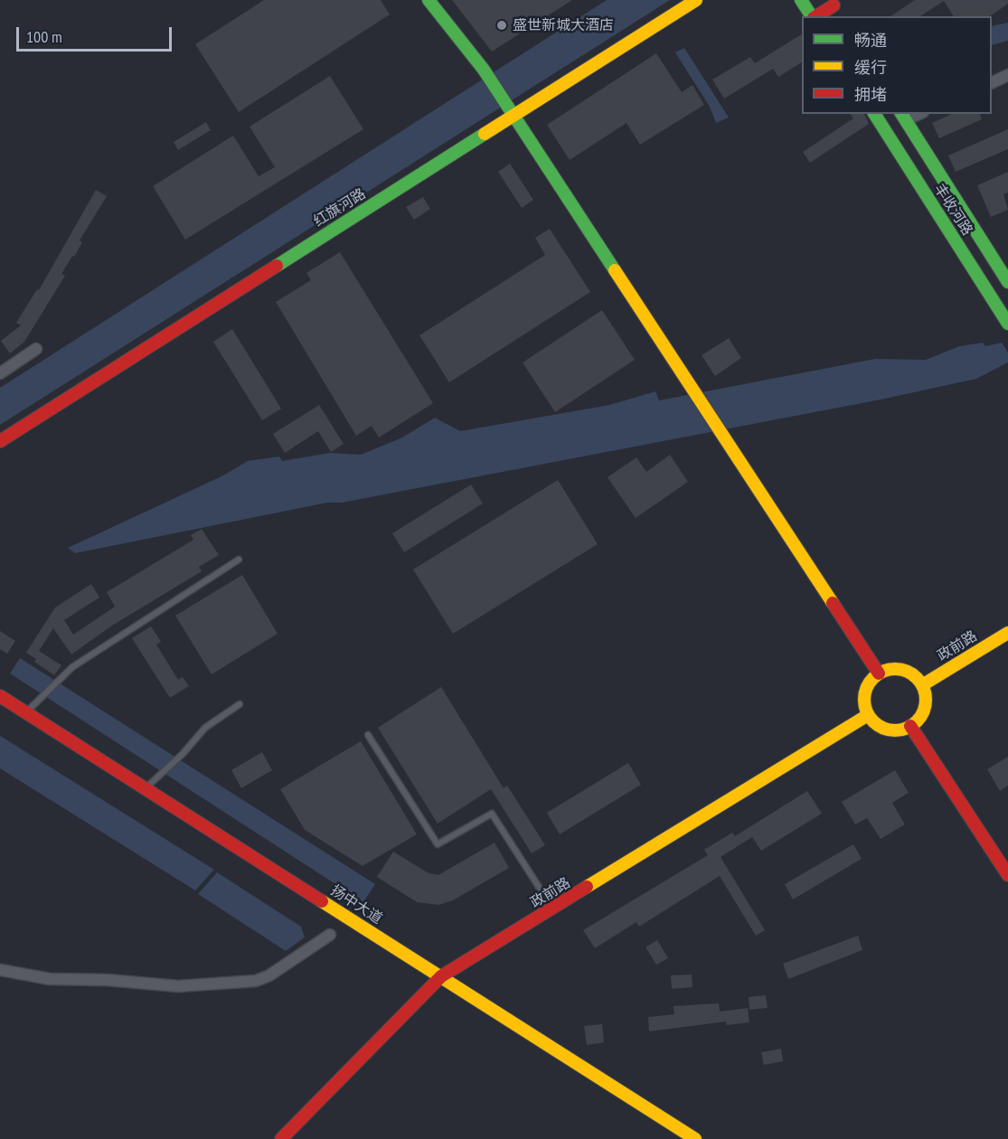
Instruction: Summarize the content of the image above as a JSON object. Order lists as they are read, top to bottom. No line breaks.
{"streets":{"street":["红旗河路","丰收河路","政前路","扬中大道"]},"crossings":[["政前路","扬中大道"]],"places":["盛世新城大酒店"],"legend":["畅通","缓行","拥堵"],"scale_bar":"100 m"}
